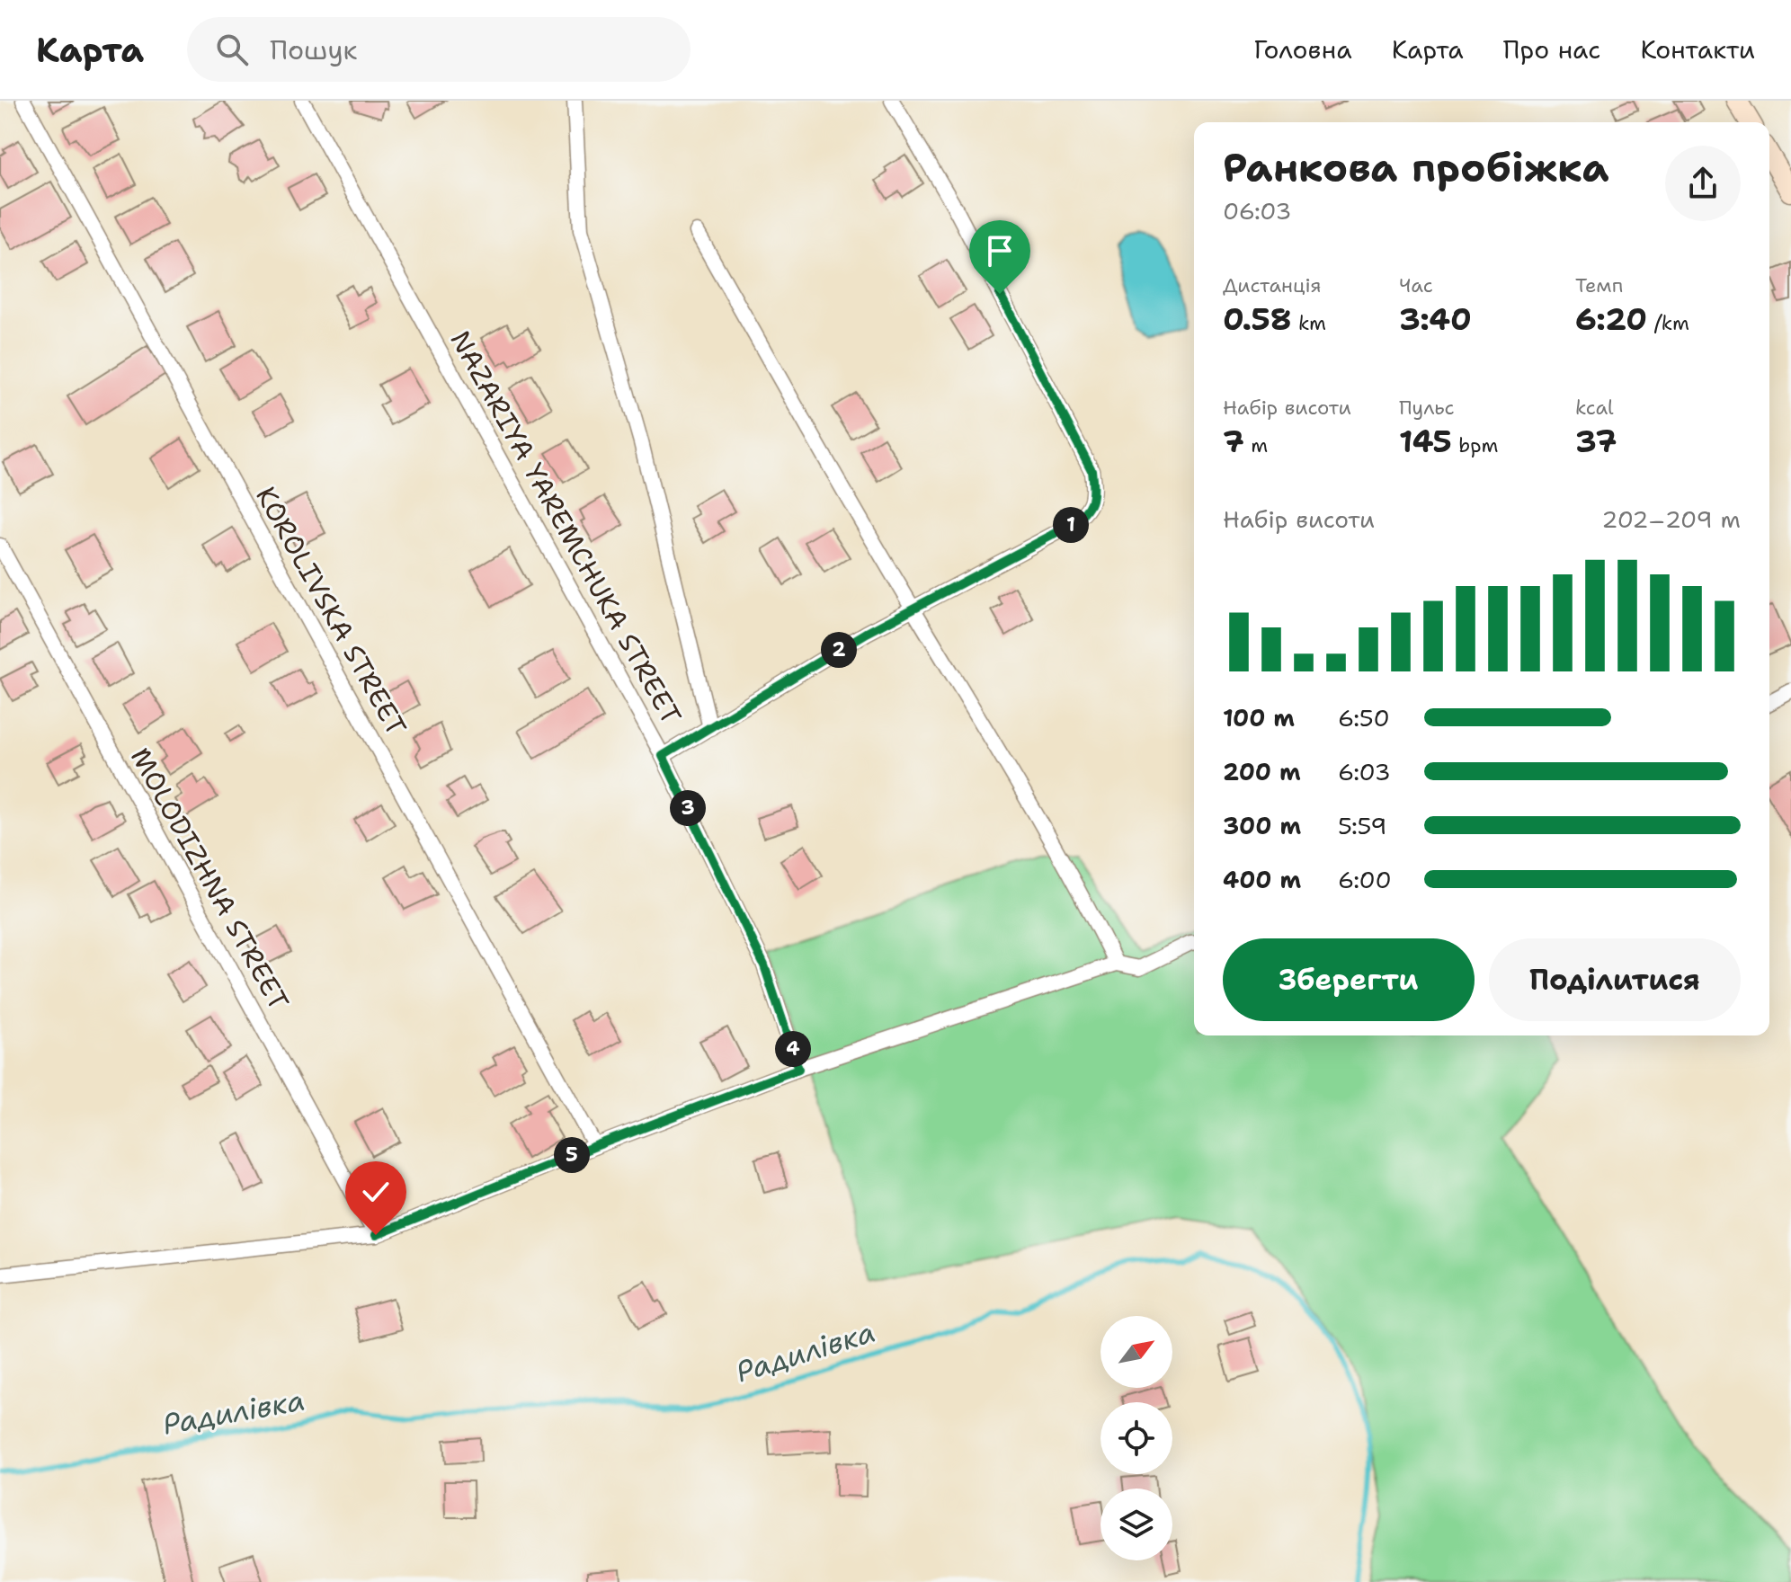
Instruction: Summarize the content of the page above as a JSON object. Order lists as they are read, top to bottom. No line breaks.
{"streets":{"street":["NAZARIYA YAREMCHUKA STREET","KOROLIVSKA STREET","MOLODIZHNA STREET"]},"water":["Радилівка"],"north":"top right","page":{"header":"Карта","search":"Пошук","nav":["Головна","Карта","Про нас","Контакти"],"heading":["Ранкова пробіжка","06:03"],"stats":[["Дистанція","0.58 km"],["Час","3:40"],["Темп","6:20 /km"],["Набір висоти","7 m"],["Пульс","145 bpm"],["kcal","37"]],"chart":["Набір висоти","202–209 m"],"pins":["1","2","3","4","5"],"list":[{"name":"100 m","note":"6:50"},{"name":"200 m","note":"6:03"},{"name":"300 m","note":"5:59"},{"name":"400 m","note":"6:00"}],"buttons":["Зберегти","Поділитися"]}}
